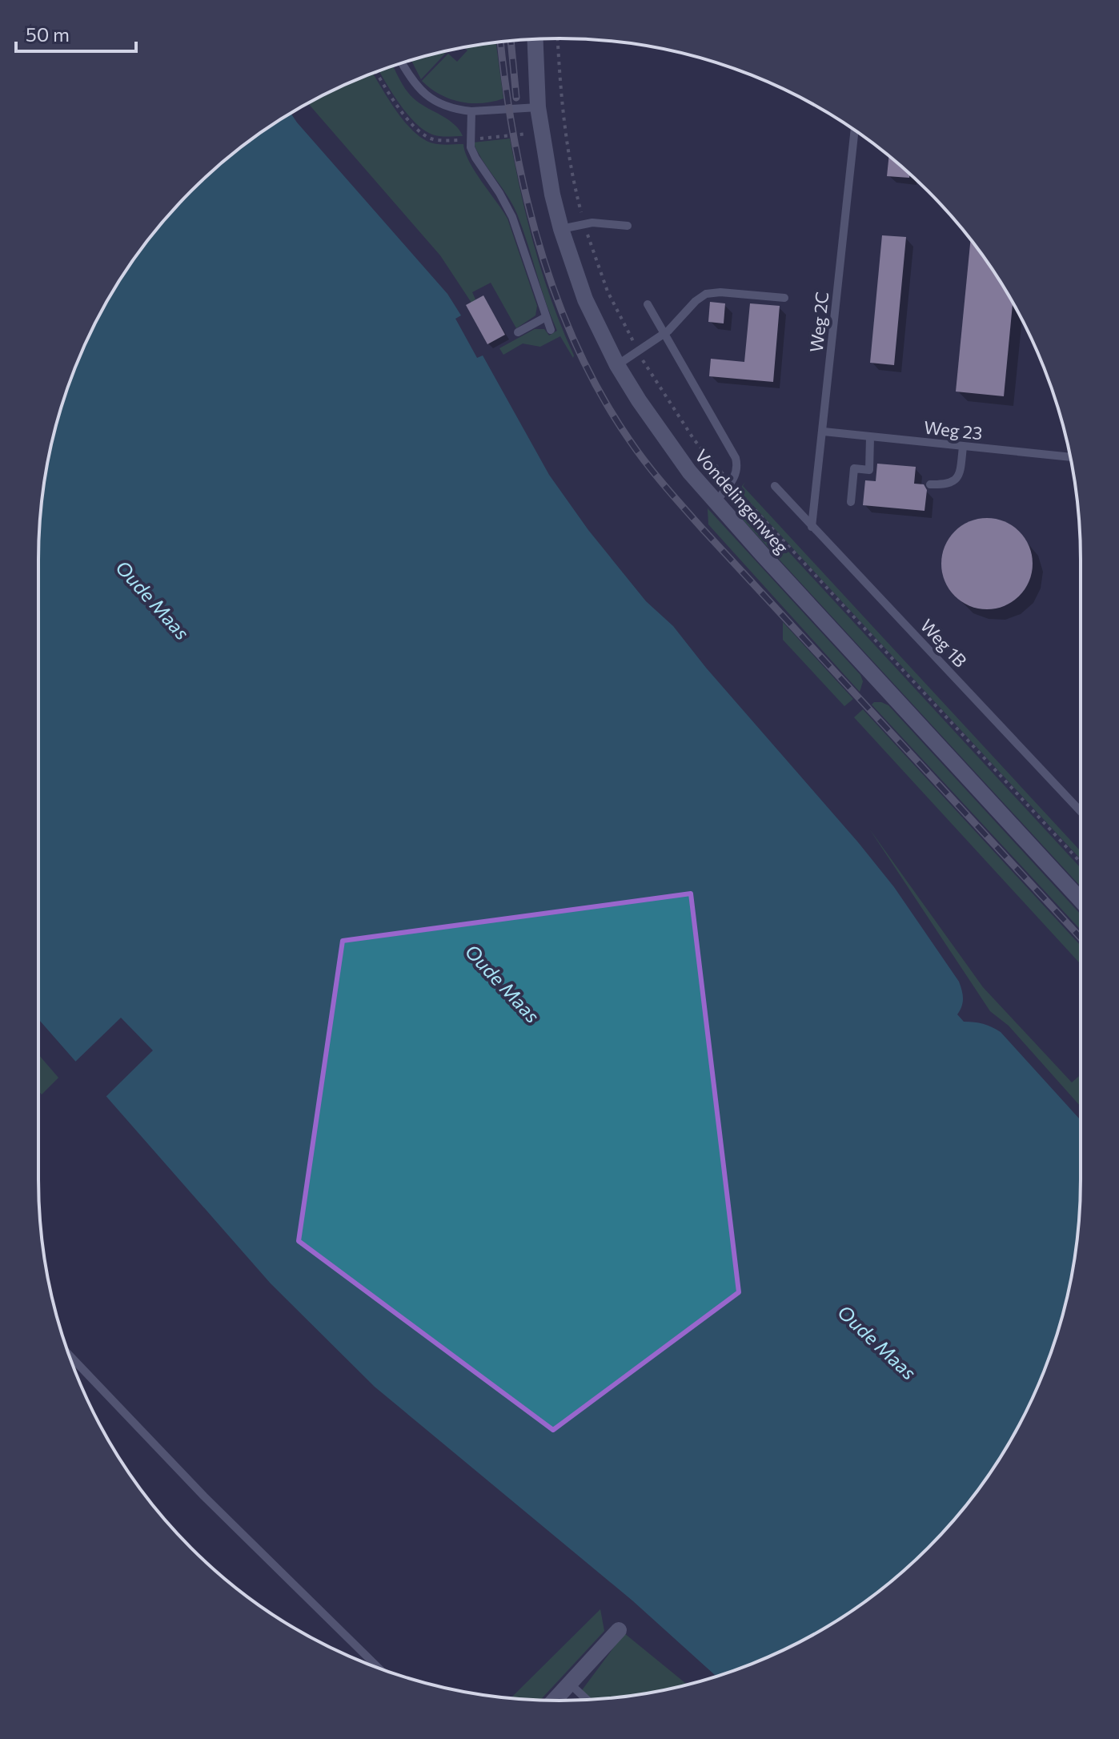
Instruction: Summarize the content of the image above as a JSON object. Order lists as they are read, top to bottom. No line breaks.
{"streets":{"street":["Vondelingenweg"],"lane":["Weg 2C","Weg 23","Weg 1B"]},"crossings":[["Weg 2C","Weg 23"],["Weg 2C","Weg 1B"]],"water":["Oude Maas"],"scale_bar":"50 m"}
